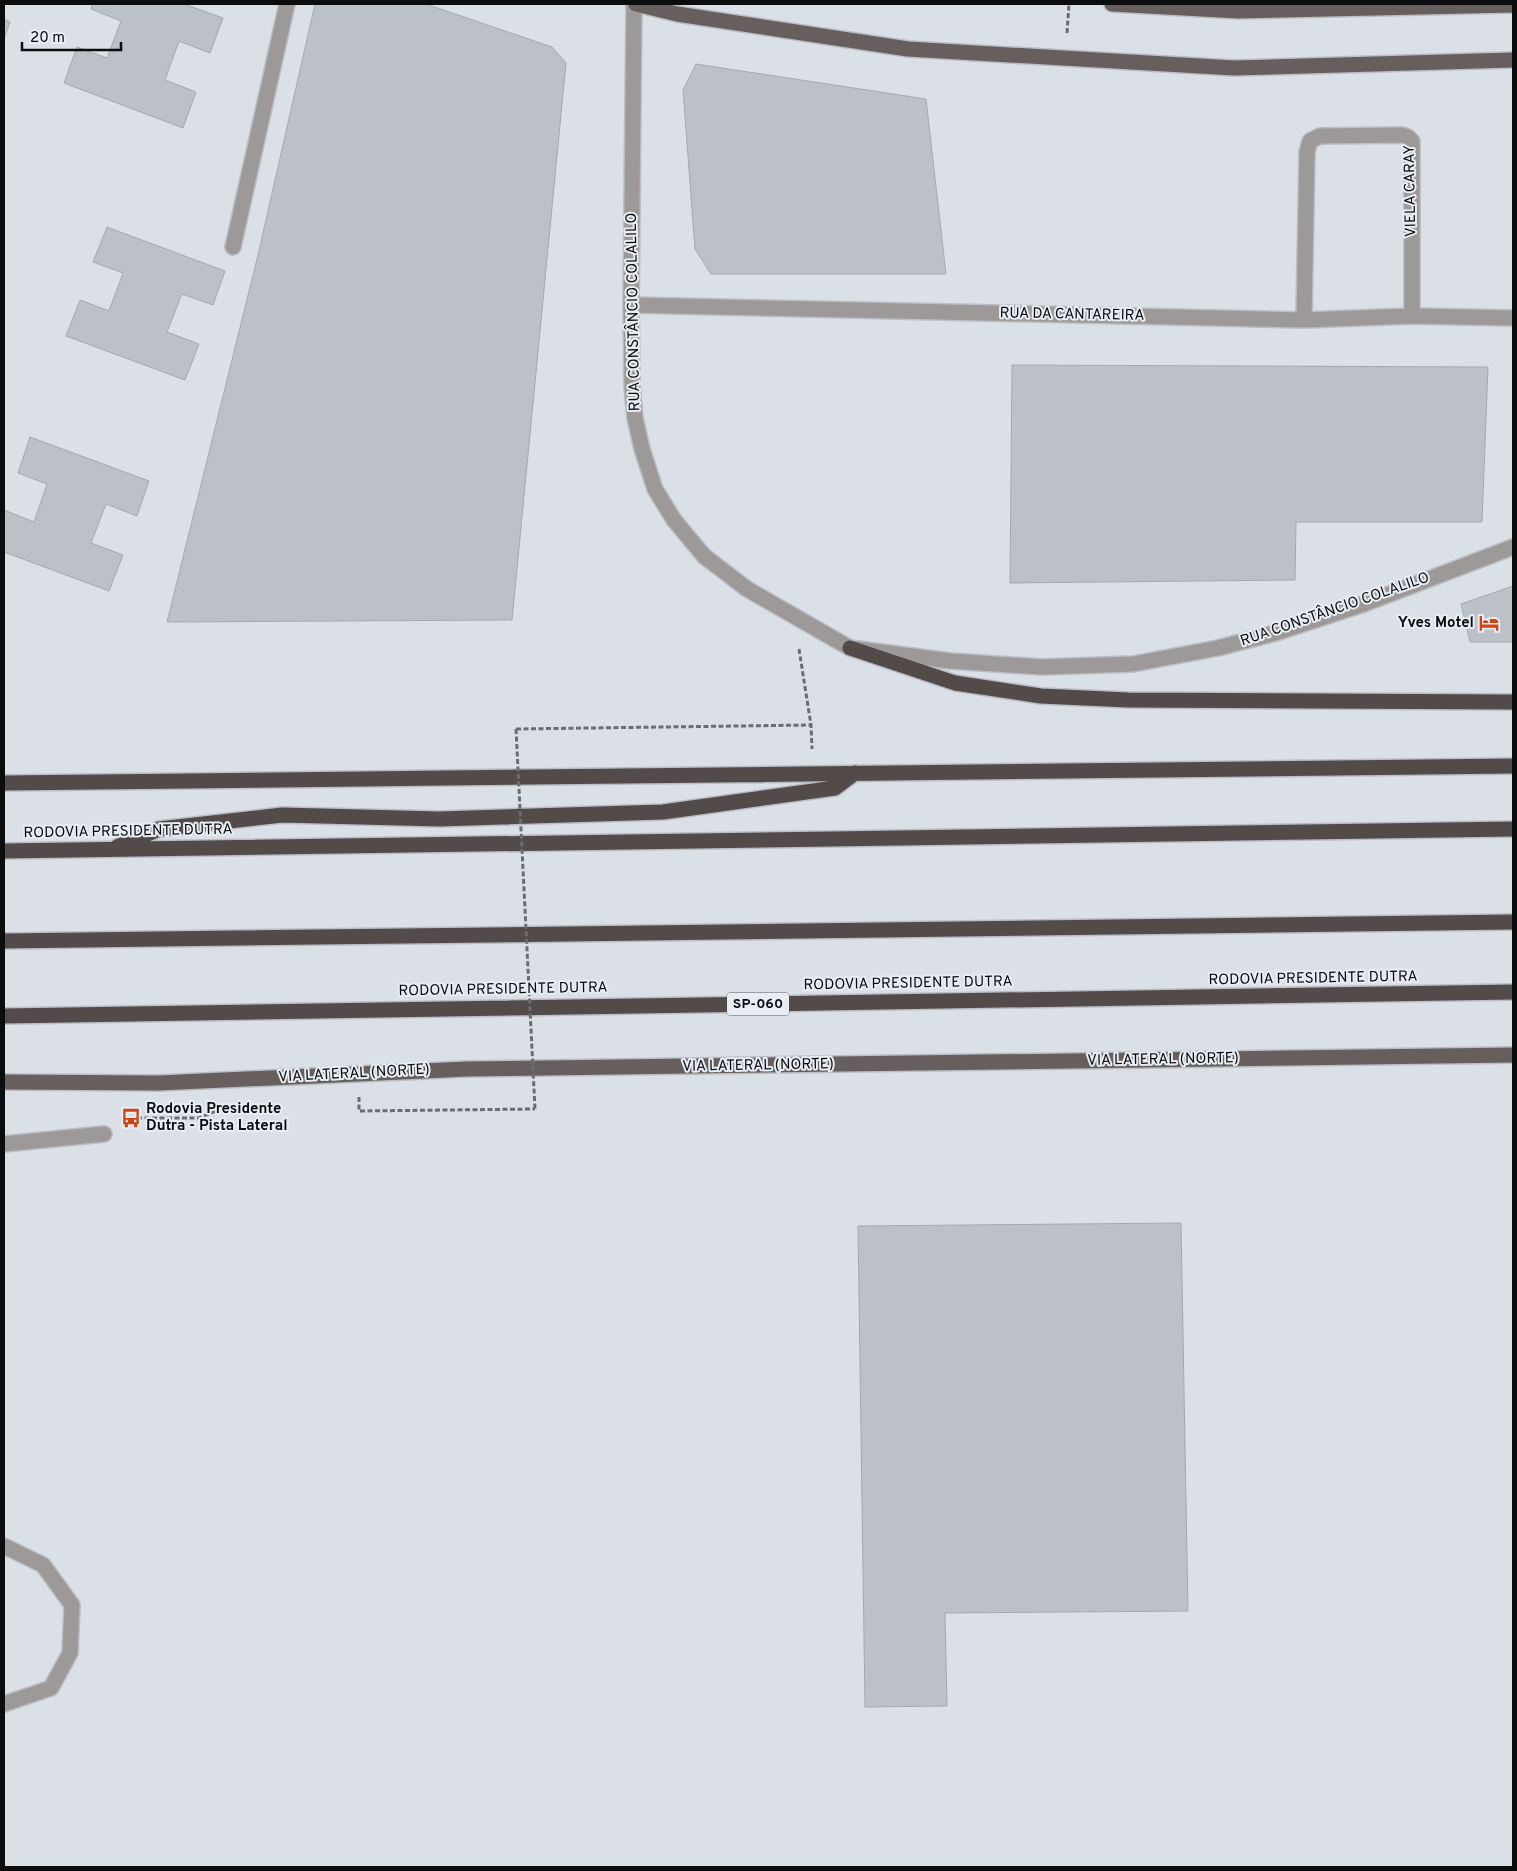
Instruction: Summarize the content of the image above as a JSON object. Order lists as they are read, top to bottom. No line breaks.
{"streets":{"highway":["RODOVIA PRESIDENTE DUTRA","SP-060"],"main road":["VIA LATERAL (NORTE)"],"street":["VIELA CARAY","RUA CONSTÂNCIO COLALILO","RUA DA CANTAREIRA"]},"crossings":[["VIELA CARAY","RUA DA CANTAREIRA"],["RUA CONSTÂNCIO COLALILO","RUA DA CANTAREIRA"]],"places":{"hotel":["Yves Motel"],"bus stop":["Rodovia Presidente Dutra - Pista Lateral"]},"scale_bar":"20 m"}
